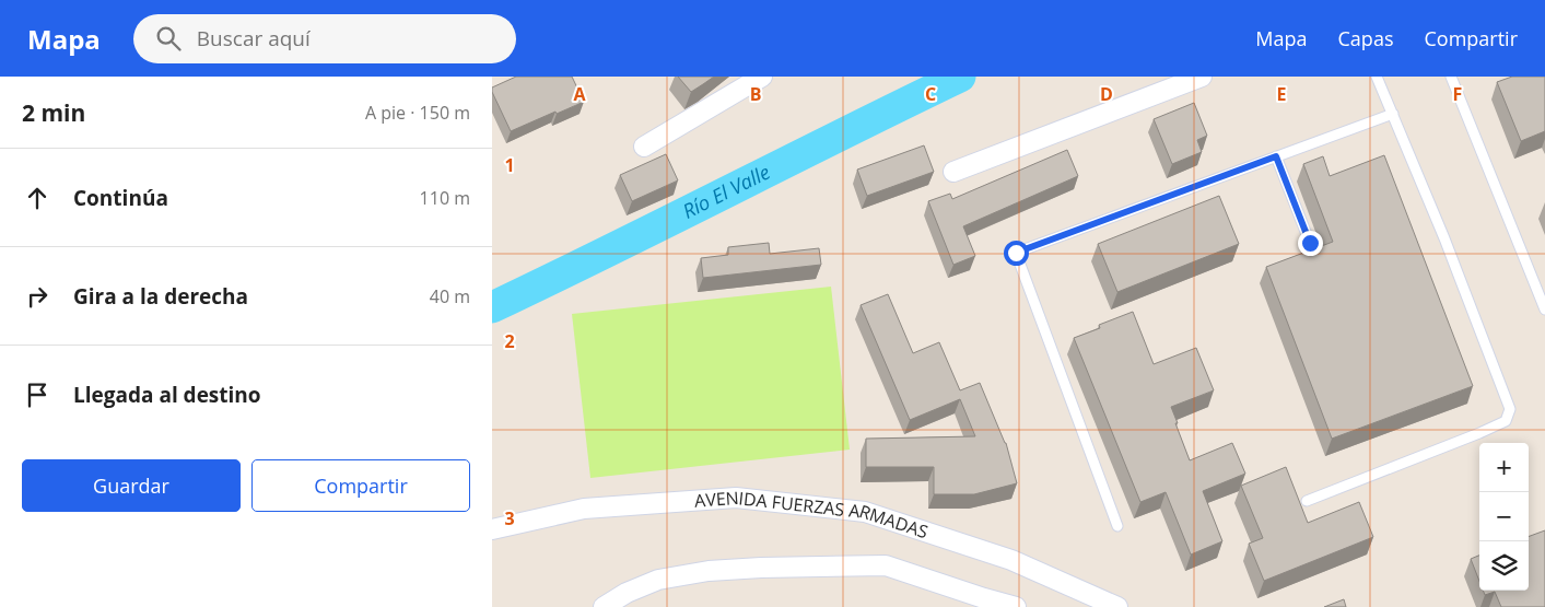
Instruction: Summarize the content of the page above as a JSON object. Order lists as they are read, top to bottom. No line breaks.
{"streets":{"street":["AVENIDA FUERZAS ARMADAS"]},"water":["Río El Valle"],"page":{"header":"Mapa","search":"Buscar aquí","nav":["Mapa","Capas","Compartir"],"heading":["2 min","A pie · 150 m"],"list":[["Continúa","110 m"],["Gira a la derecha","40 m"],"Llegada al destino"],"buttons":["Guardar","Compartir"],"map_buttons":["+","−"]},"grid":{"columns":["A","B","C","D","E","F"],"rows":["1","2","3"]}}
